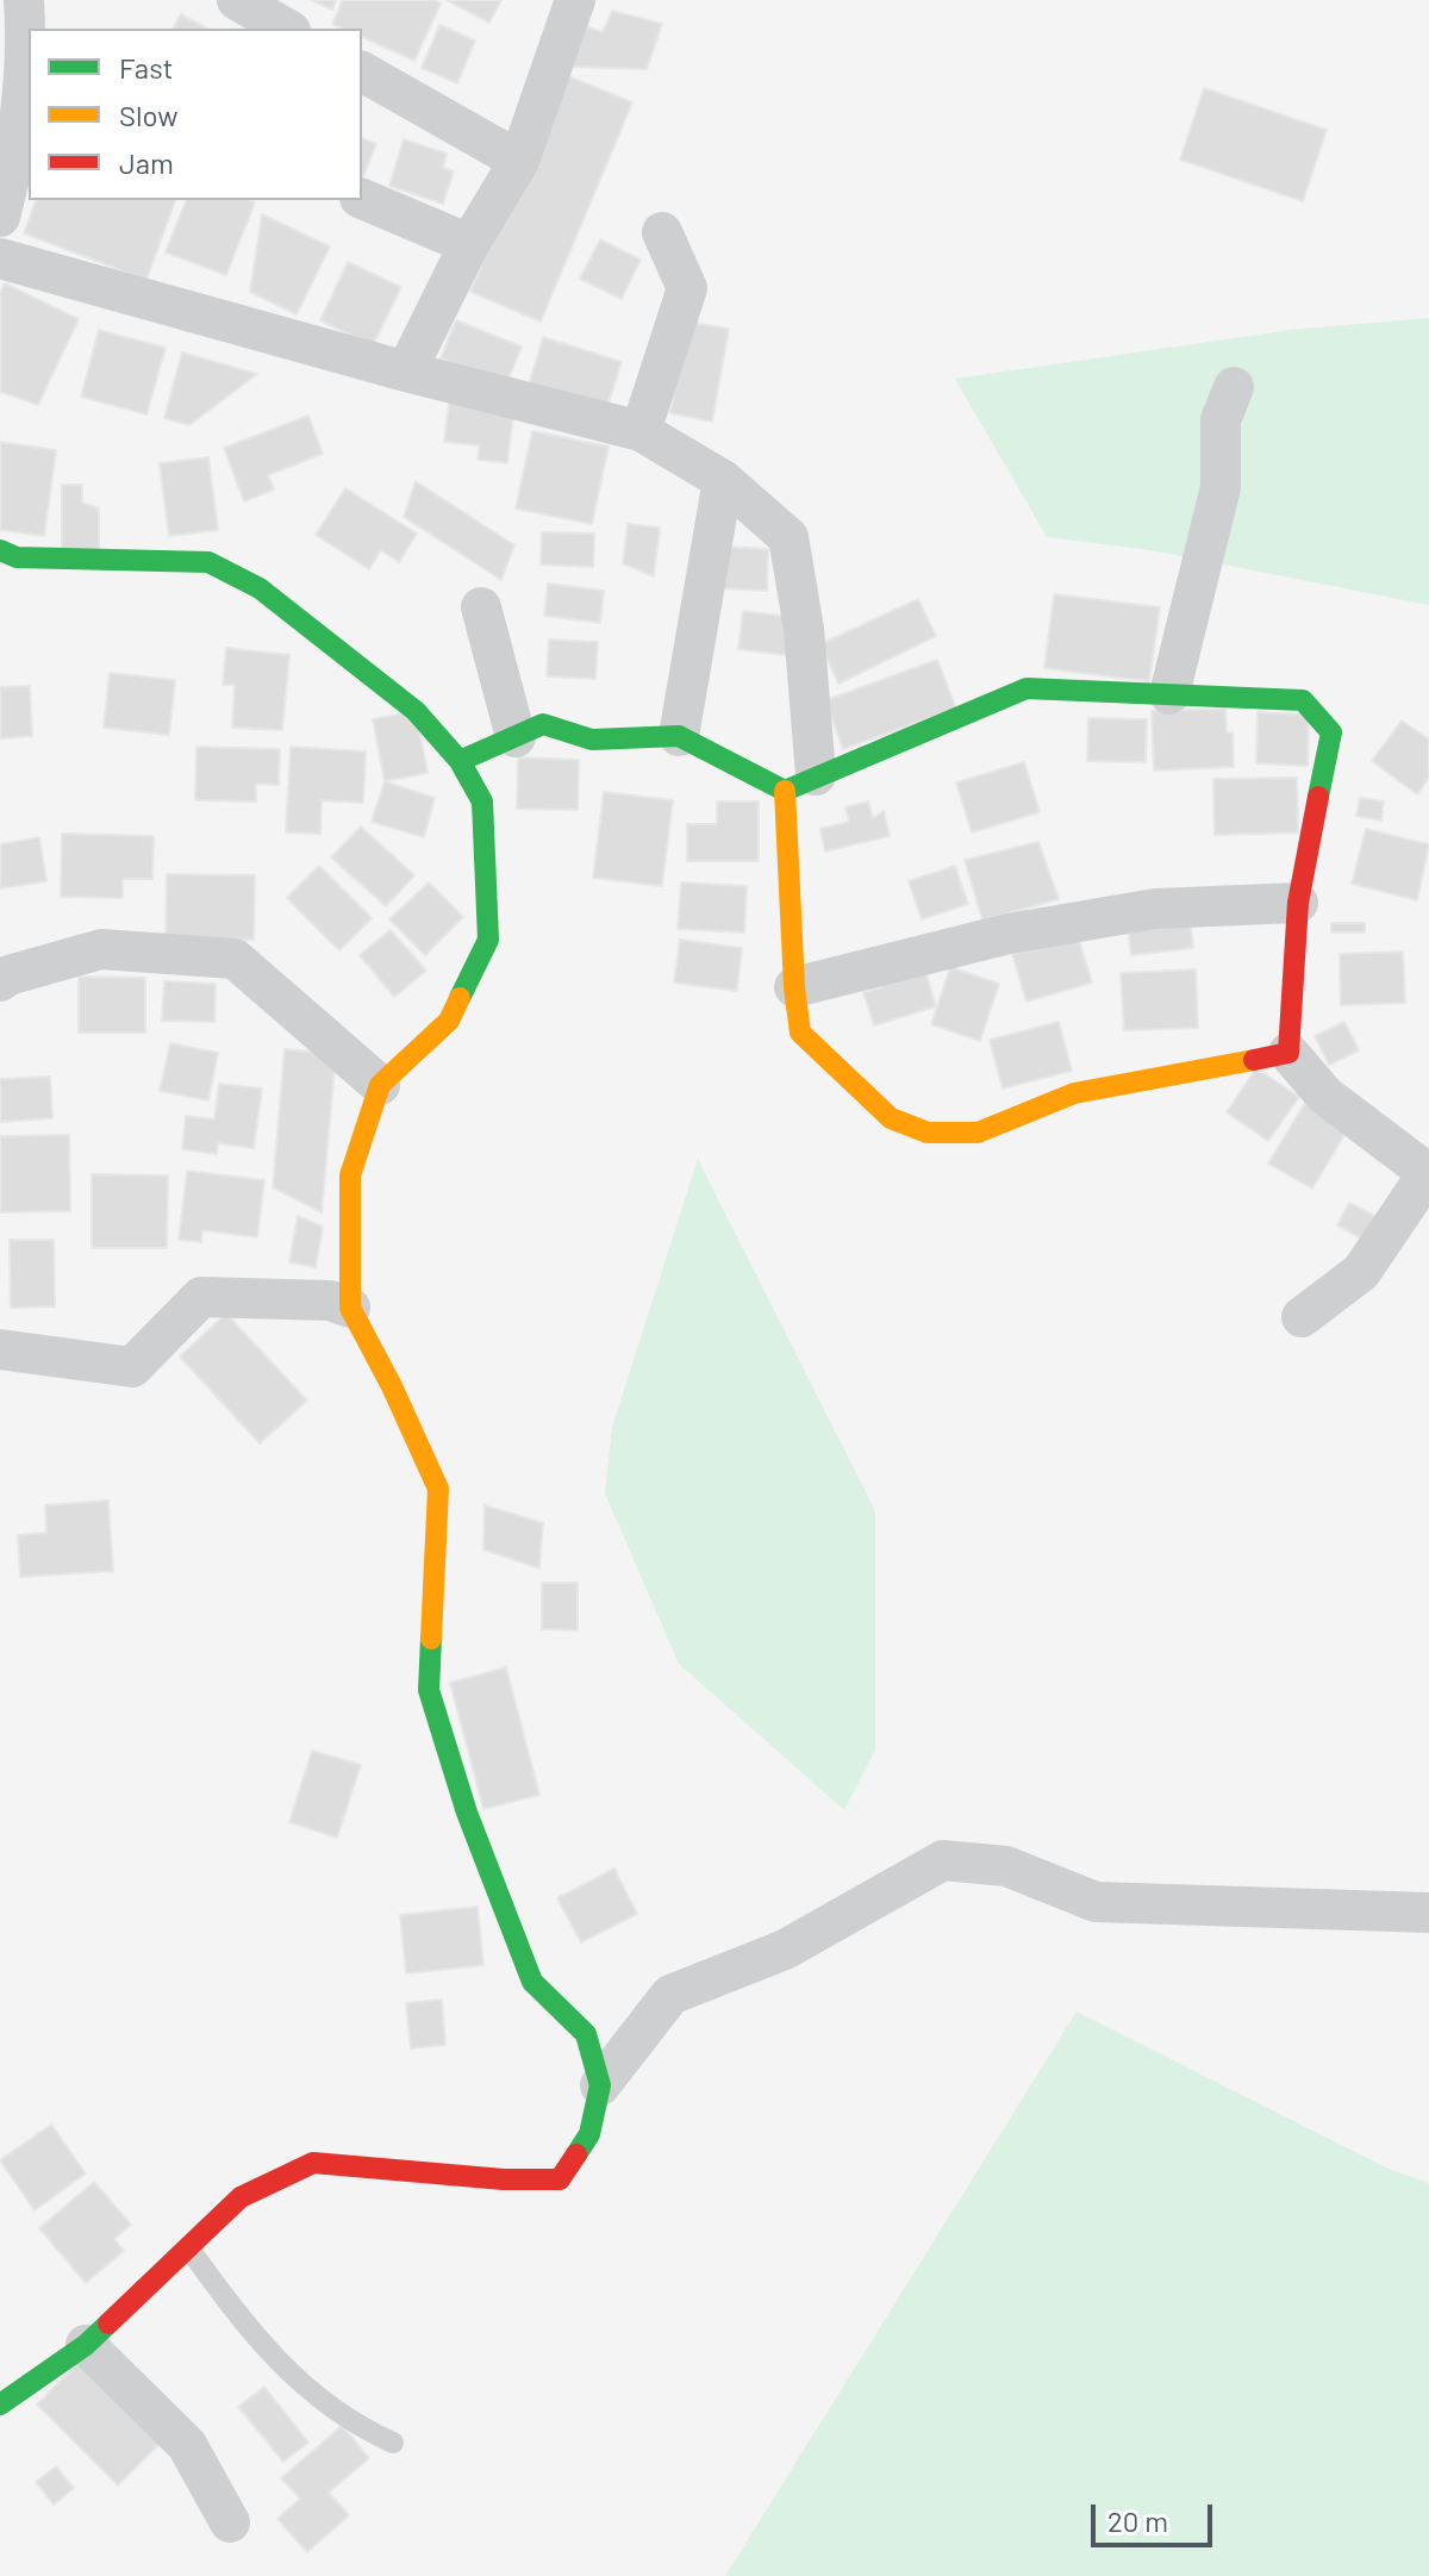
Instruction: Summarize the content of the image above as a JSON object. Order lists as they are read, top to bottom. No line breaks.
{"legend":["Fast","Slow","Jam"],"scale_bar":"20 m"}
